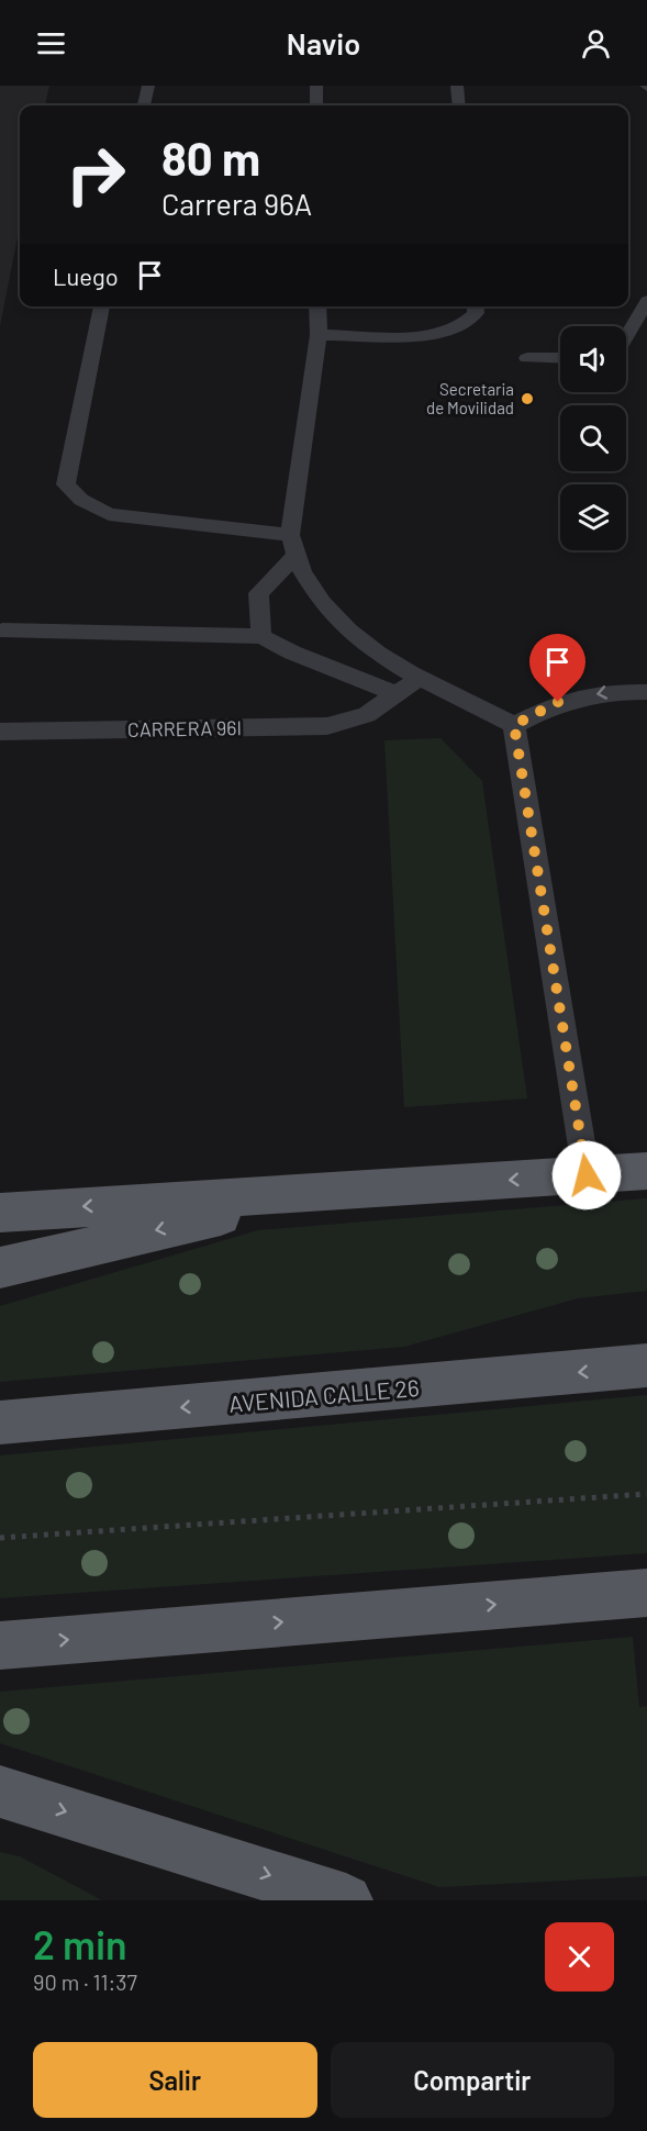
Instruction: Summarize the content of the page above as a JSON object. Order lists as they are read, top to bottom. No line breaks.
{"streets":{"main road":["AVENIDA CALLE 26"],"lane":["CARRERA 96I"]},"places":["Secretaria de Movilidad"],"page":{"header":"Navio","turn":["80 m","Carrera 96A"],"then":"Luego","heading":["2 min","90 m · 11:37"],"buttons":["Salir","Compartir"]}}
